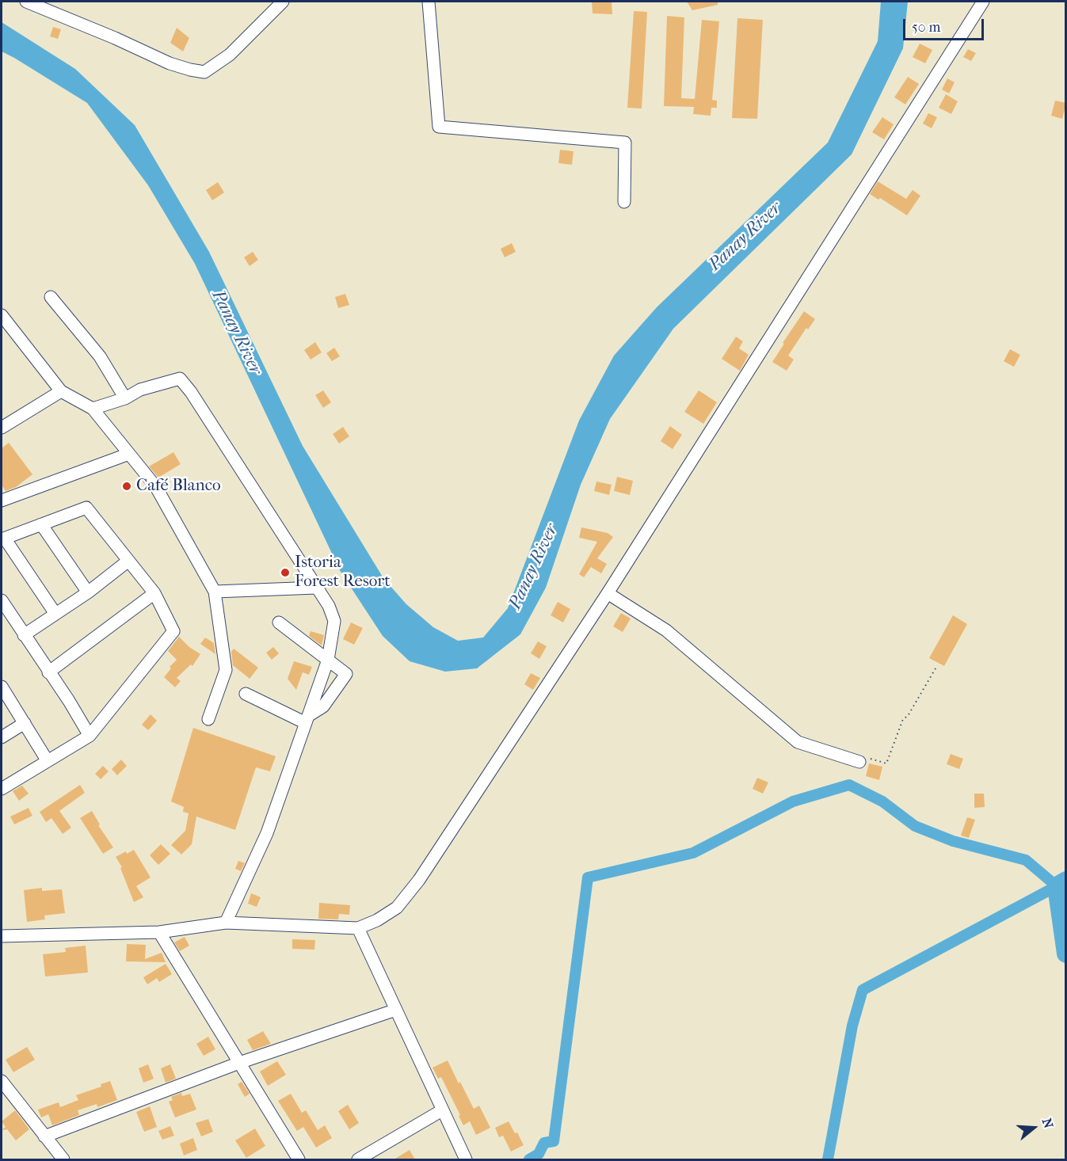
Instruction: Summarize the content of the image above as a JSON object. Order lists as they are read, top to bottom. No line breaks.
{"water":["Panay River"],"places":["Café Blanco","Istoria Forest Resort"],"scale_bar":"50 m","north":"right"}
